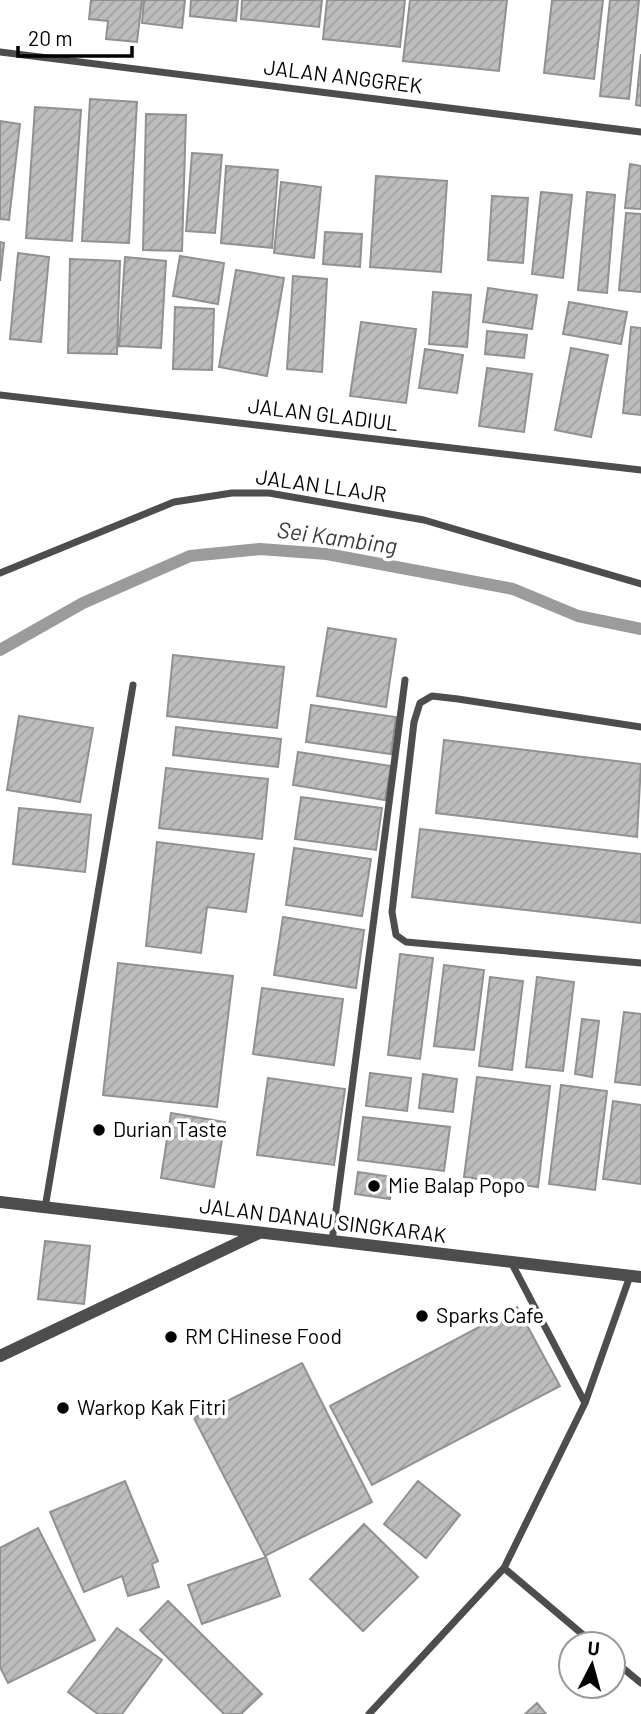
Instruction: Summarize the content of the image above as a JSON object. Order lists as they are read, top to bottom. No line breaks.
{"streets":{"street":["JALAN ANGGREK","JALAN GLADIUL","JALAN LLAJR","JALAN DANAU SINGKARAK"]},"water":["Sei Kambing"],"places":["Durian Taste","Mie Balap Popo","Sparks Cafe","RM CHinese Food","Warkop Kak Fitri"],"scale_bar":"20 m","north":"top"}
